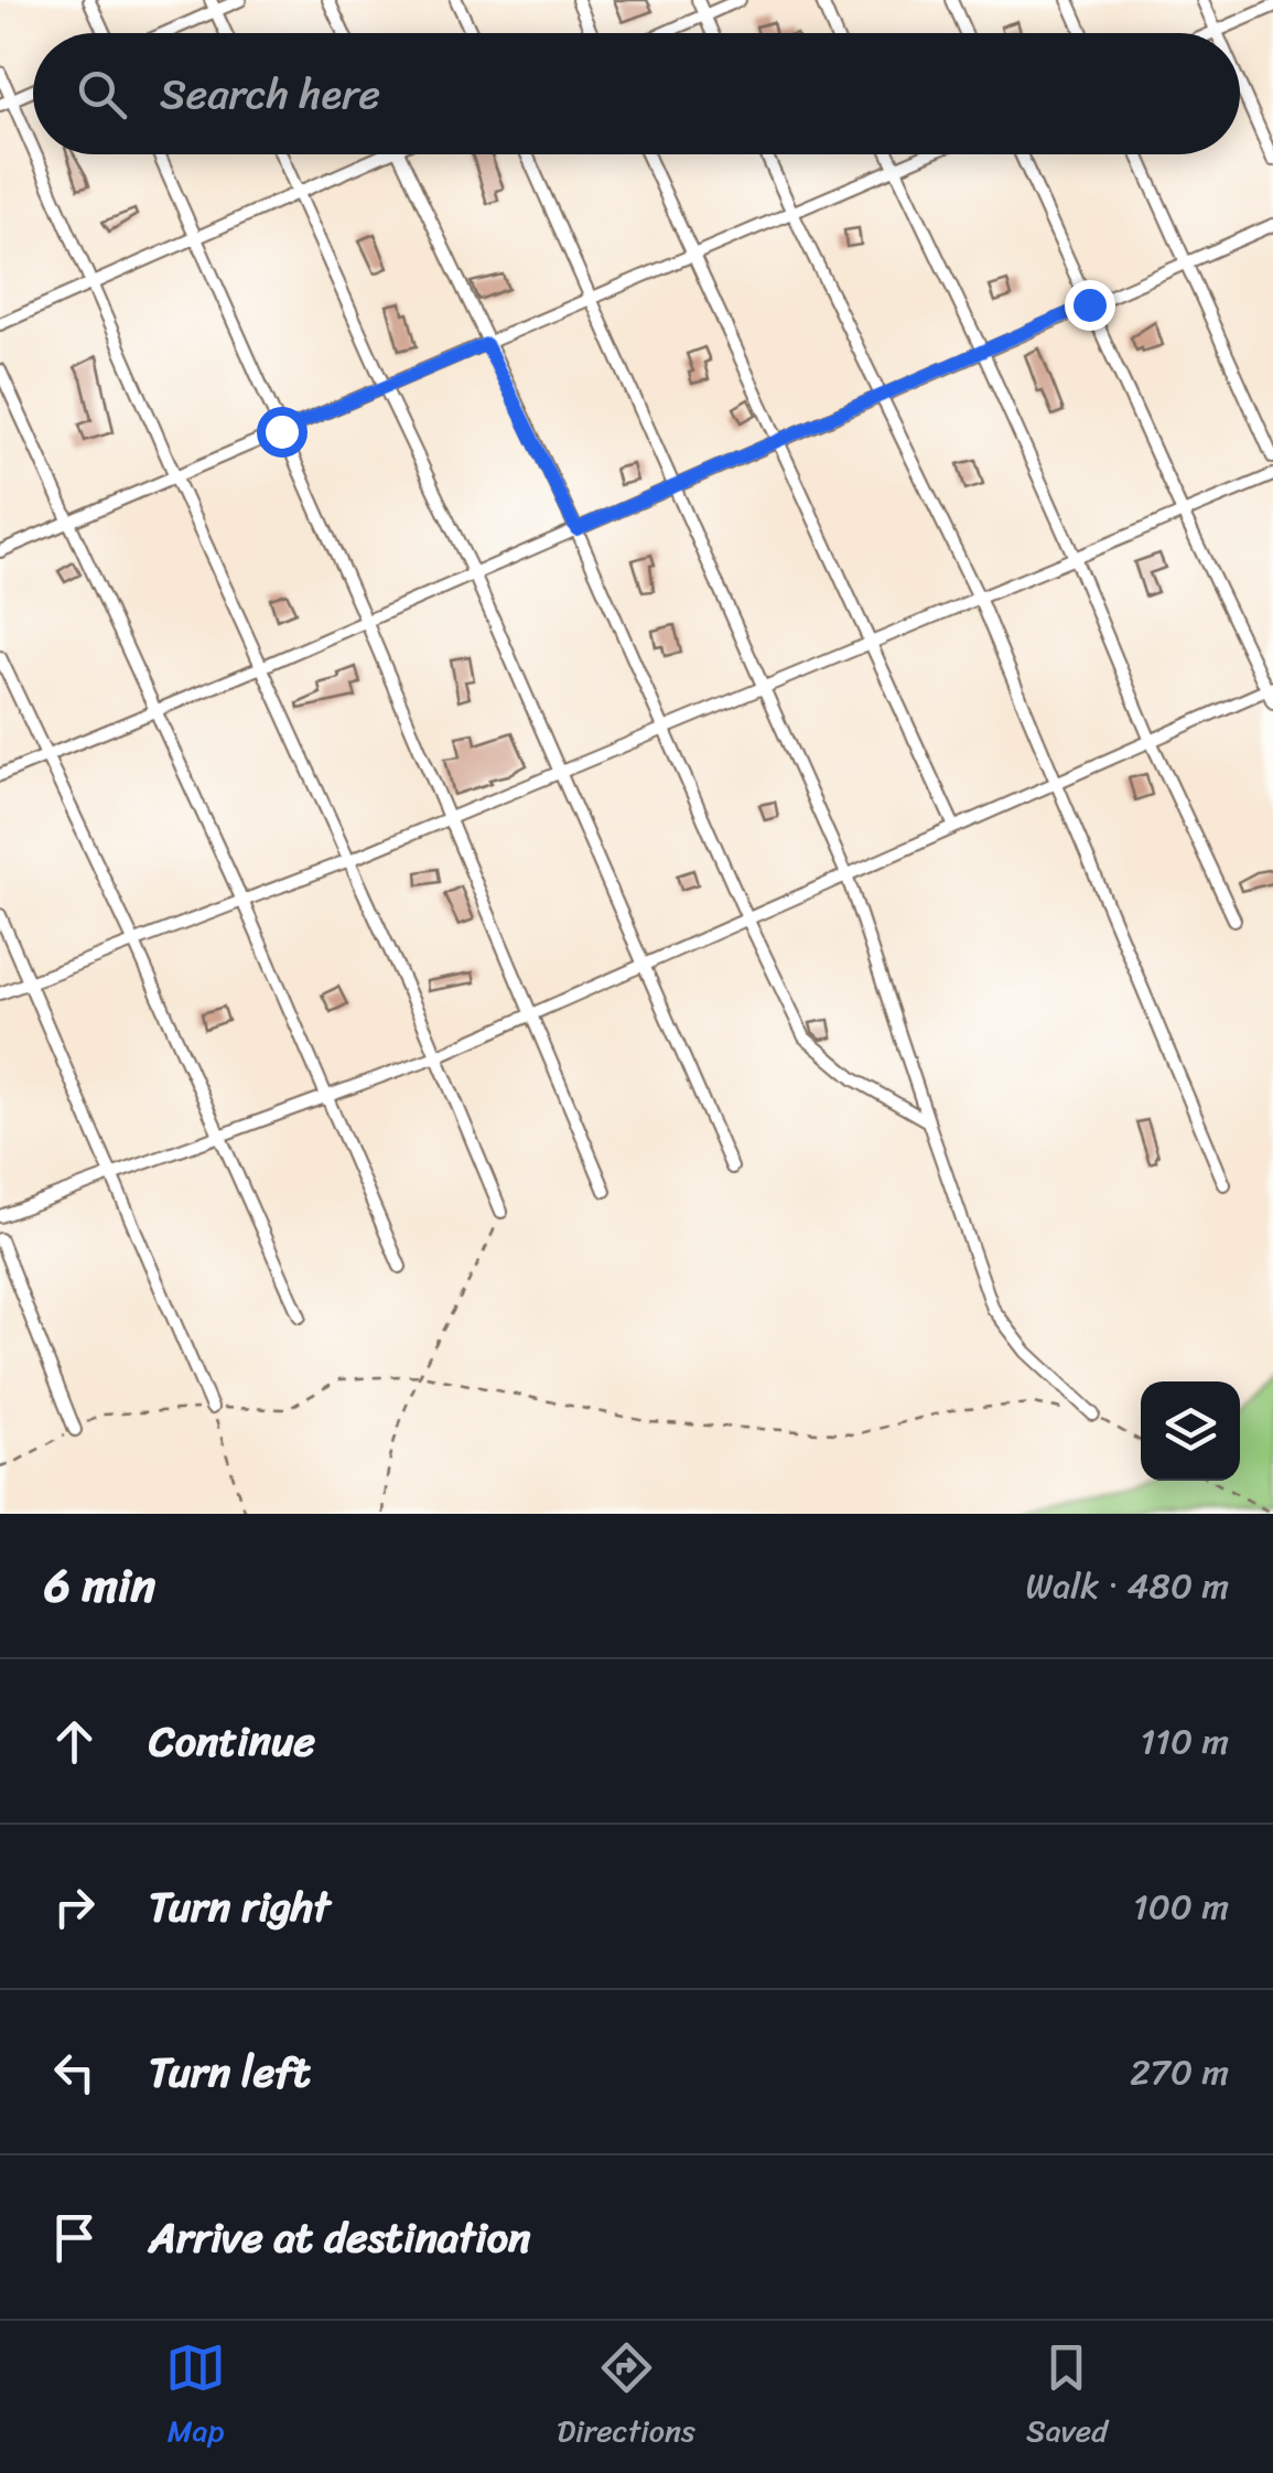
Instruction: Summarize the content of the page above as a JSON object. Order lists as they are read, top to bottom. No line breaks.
{"page":{"search":"Search here","heading":["6 min","Walk · 480 m"],"list":[["Continue","110 m"],["Turn right","100 m"],["Turn left","270 m"],"Arrive at destination"],"nav":["Map","Directions","Saved"]}}
